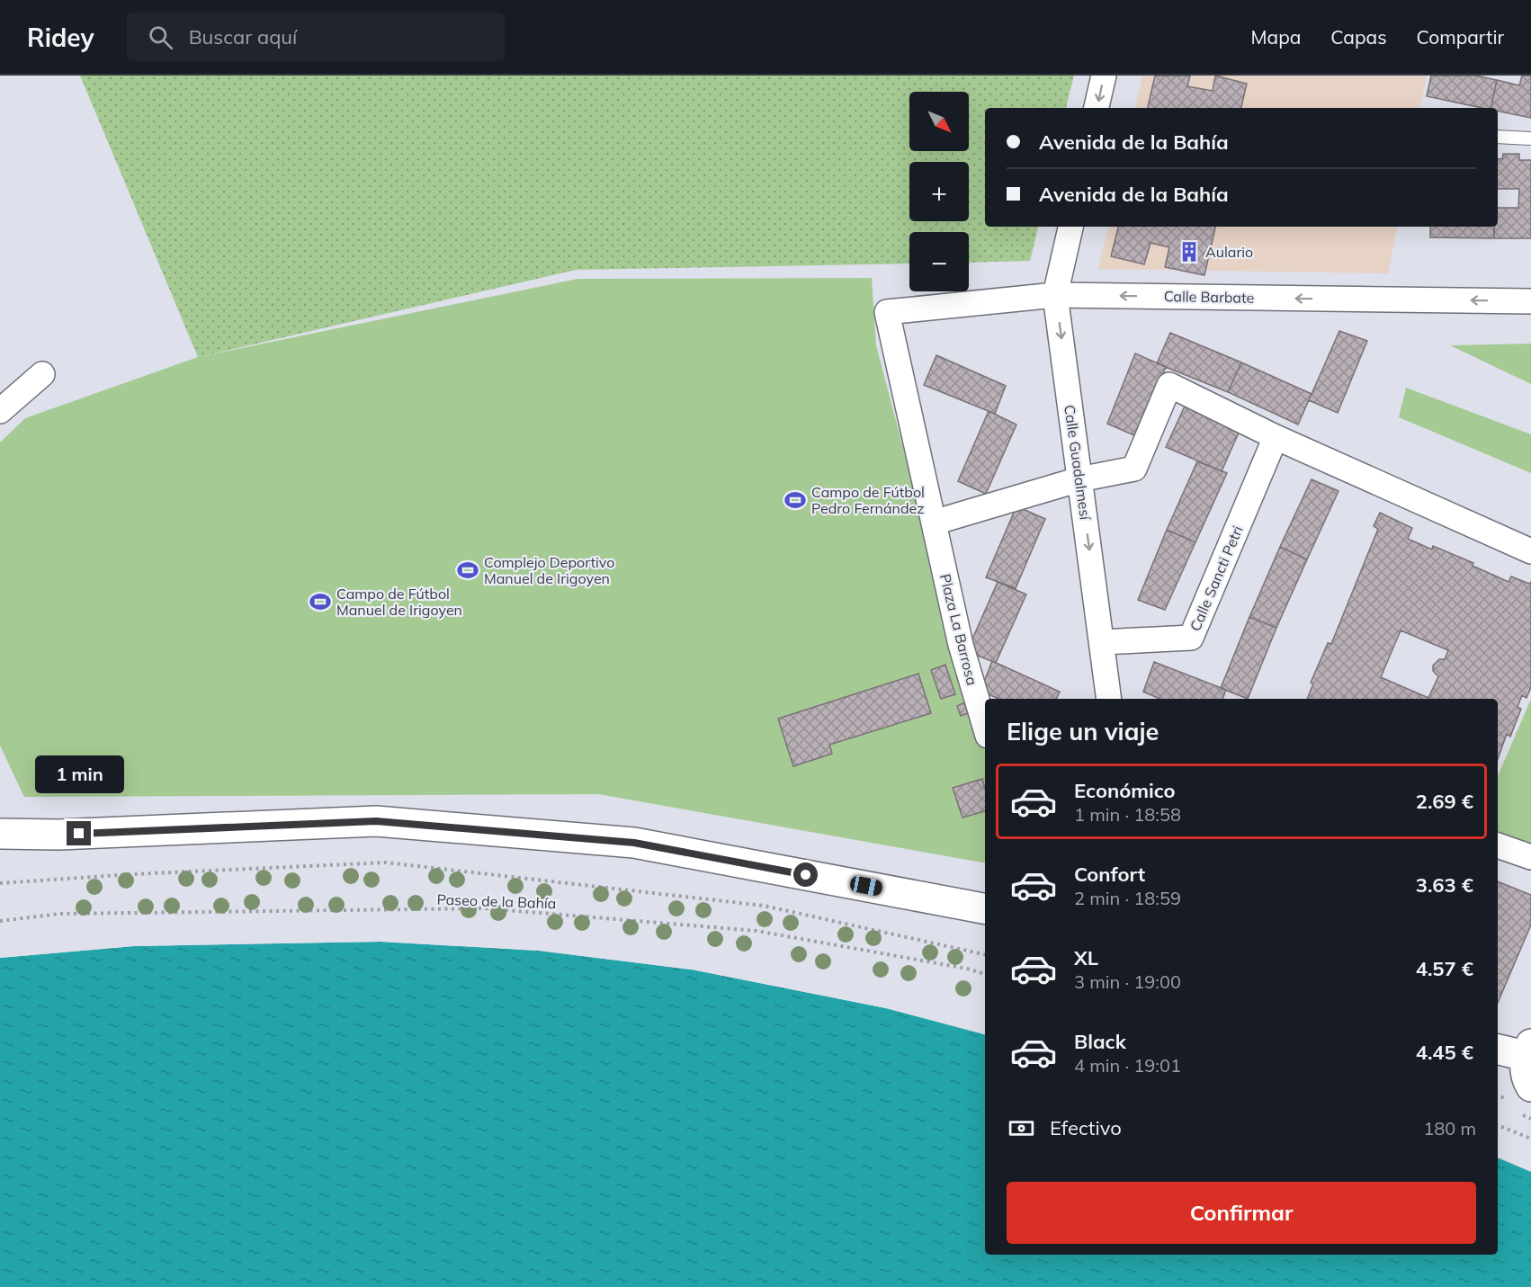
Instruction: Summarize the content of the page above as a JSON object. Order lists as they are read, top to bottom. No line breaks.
{"streets":{"street":["Calle Barbate","Calle Guadalmesí","Calle Sancti Petri","Plaza La Barrosa"],"path":["Paseo de la Bahía"]},"crossings":[["Calle Barbate","Calle Guadalmesí"],["Calle Barbate","Plaza La Barrosa"],["Calle Guadalmesí","Calle Sancti Petri"]],"one_way":["Calle Guadalmesí"],"places":{"building":["Aulario"],"sports":["Campo de Fútbol Pedro Fernández","Complejo Deportivo Manuel de Irigoyen","Campo de Fútbol Manuel de Irigoyen"]},"north":"bottom right","page":{"header":"Ridey","search":"Buscar aquí","nav":["Mapa","Capas","Compartir"],"map_buttons":["+","−"],"banner":["Avenida de la Bahía","Avenida de la Bahía"],"heading":"Elige un viaje","bubble":"1 min","list":[{"name":"Económico","note":"1 min · 18:58","value":"2.69 €"},{"name":"Confort","note":"2 min · 18:59","value":"3.63 €"},{"name":"XL","note":"3 min · 19:00","value":"4.57 €"},{"name":"Black","note":"4 min · 19:01","value":"4.45 €"}],"pay":["Efectivo","180 m"],"buttons":"Confirmar"}}
